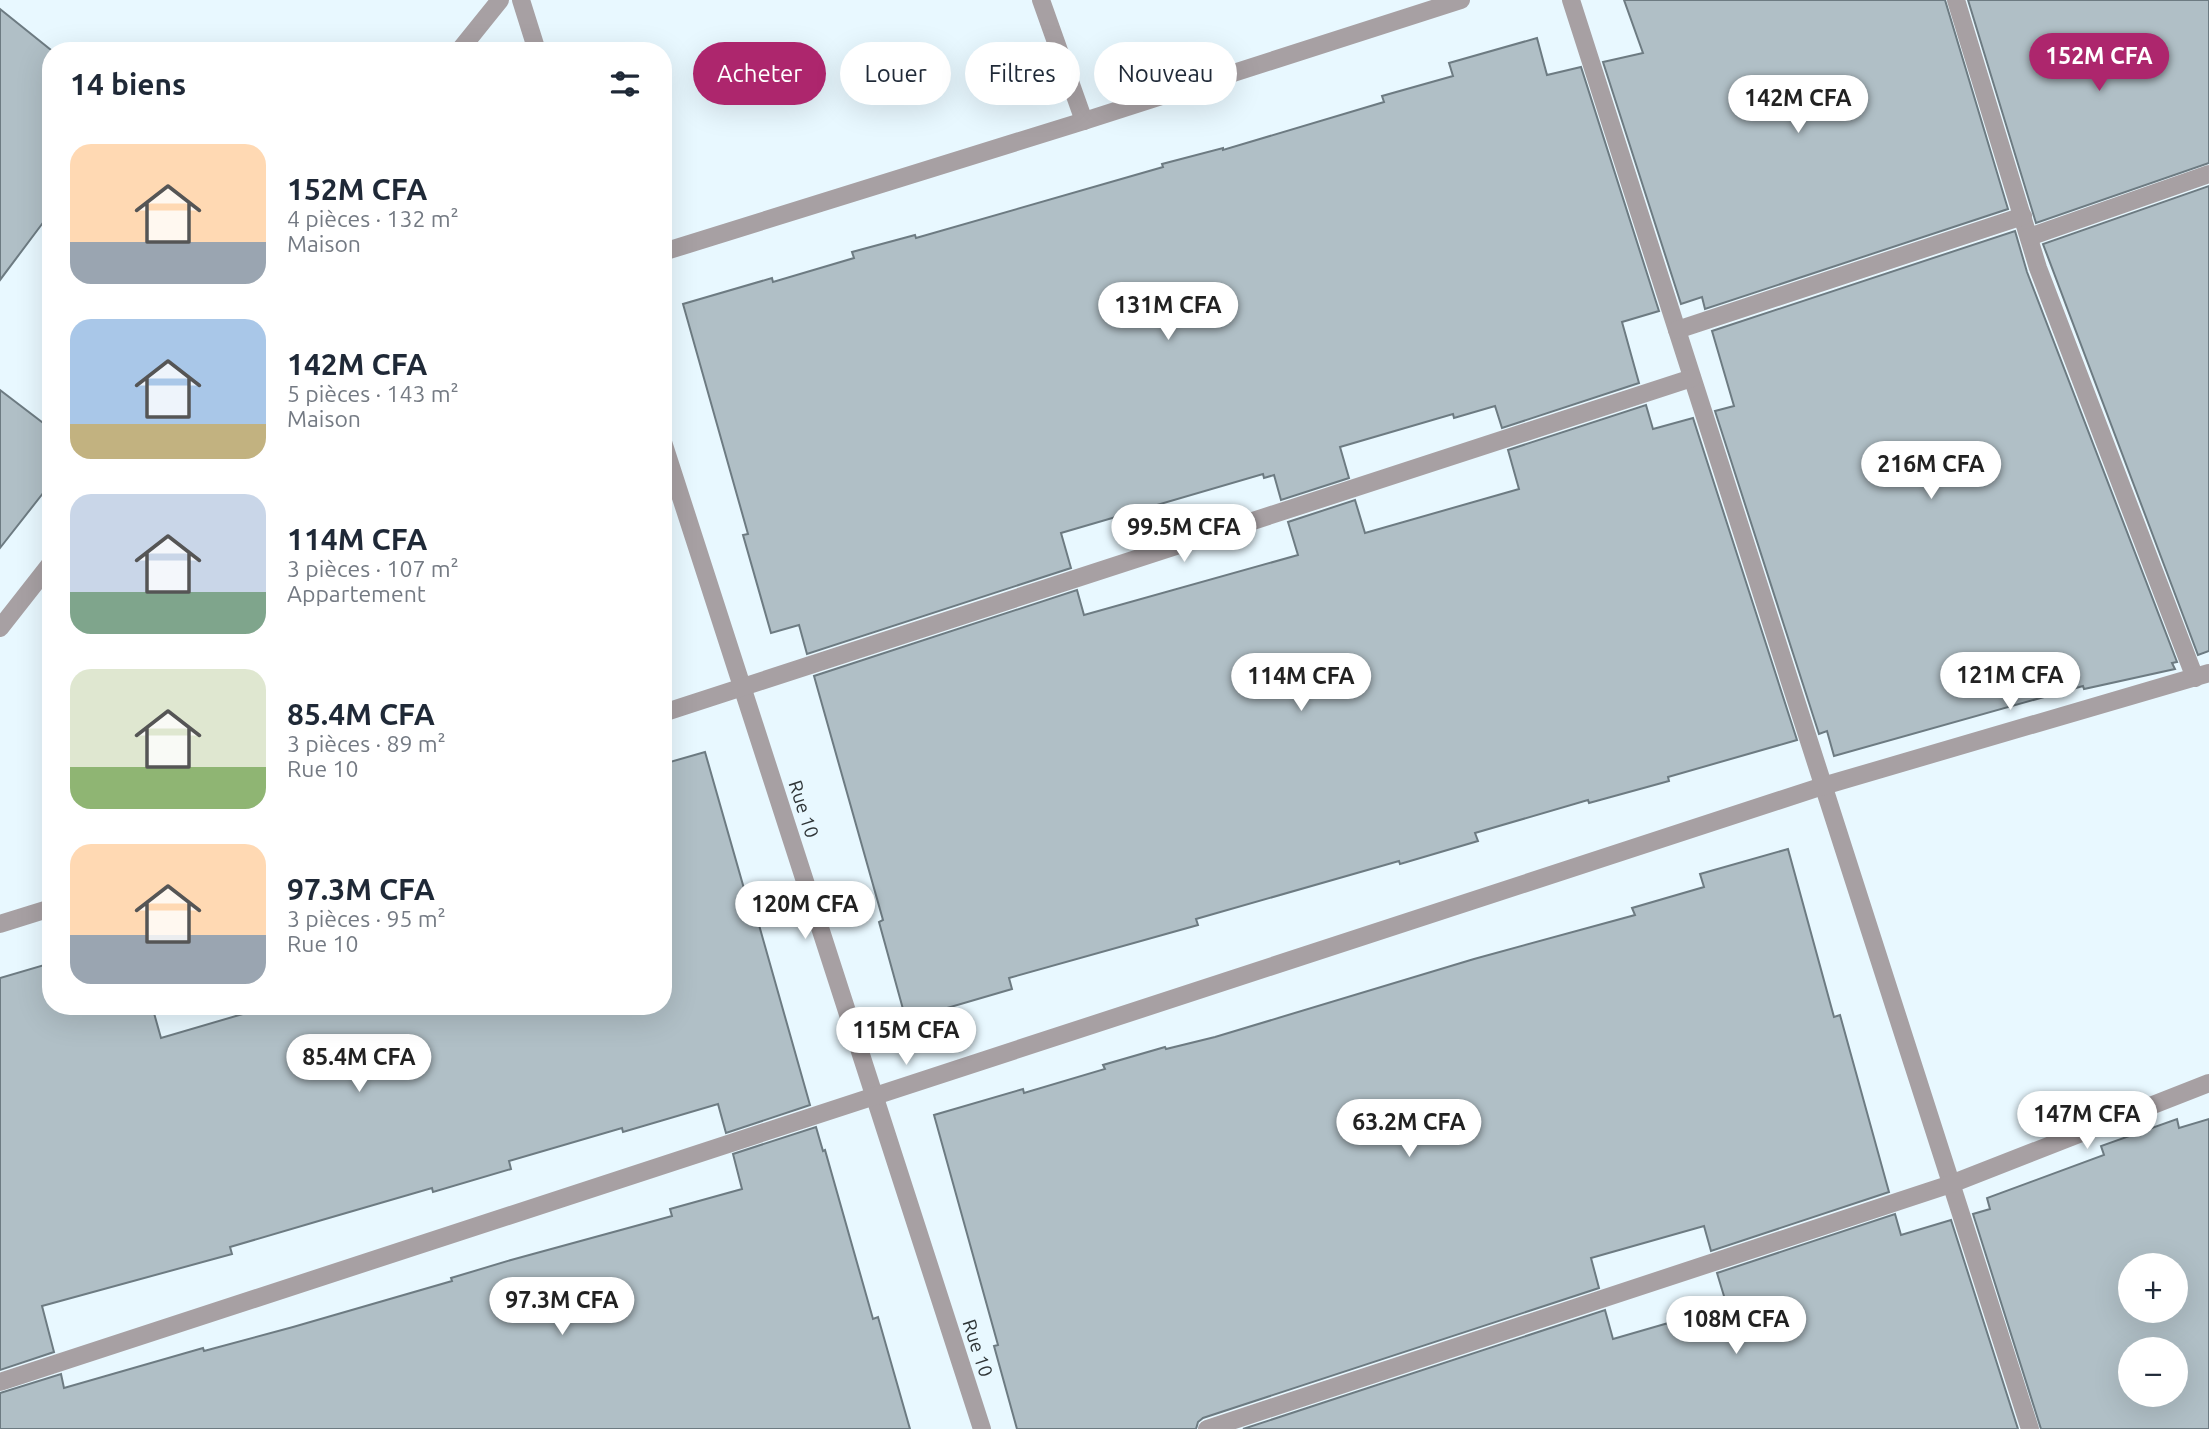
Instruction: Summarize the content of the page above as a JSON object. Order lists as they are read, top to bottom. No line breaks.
{"streets":{"street":["Rue 10"]},"page":{"price":["152M CFA","142M CFA","131M CFA","216M CFA","99.5M CFA","121M CFA","114M CFA","120M CFA","115M CFA","85.4M CFA","147M CFA","63.2M CFA","97.3M CFA","108M CFA"],"chip":["Acheter","Louer","Filtres","Nouveau"],"heading":"14 biens","list":[{"name":"152M CFA","note":"4 pièces · 132 m² · Maison"},{"name":"142M CFA","note":"5 pièces · 143 m² · Maison"},{"name":"114M CFA","note":"3 pièces · 107 m² · Appartement"},{"name":"85.4M CFA","note":"3 pièces · 89 m² · Rue 10"},{"name":"97.3M CFA","note":"3 pièces · 95 m² · Rue 10"}],"map_buttons":["+","−"]}}
